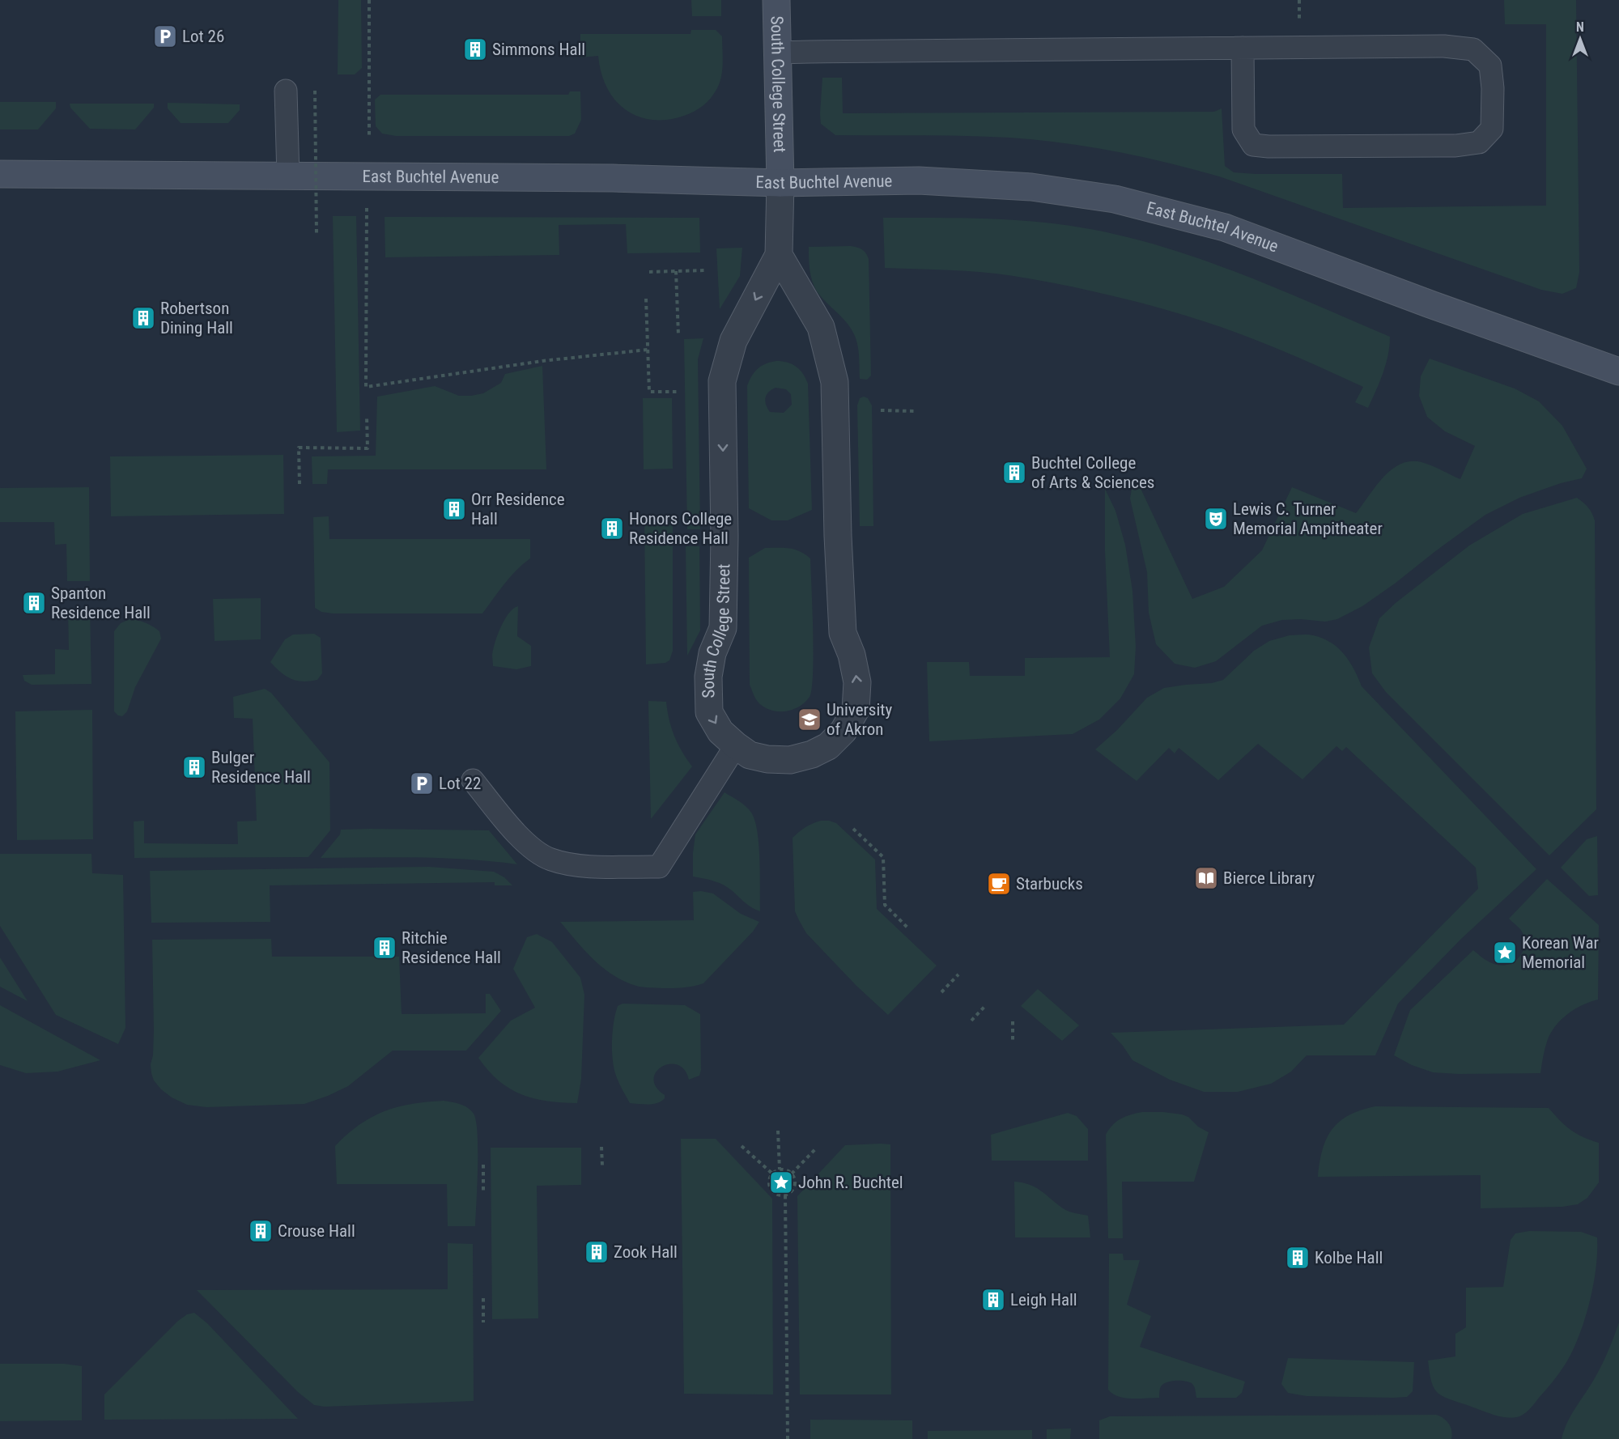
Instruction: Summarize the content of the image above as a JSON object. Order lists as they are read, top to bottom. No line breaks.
{"streets":{"main road":["South College Street","East Buchtel Avenue"]},"crossings":[["South College Street","East Buchtel Avenue"]],"places":{"parking":["Lot 26","Lot 22"],"building":["Simmons Hall","Robertson Dining Hall","Buchtel College of Arts & Sciences","Orr Residence Hall","Honors College Residence Hall","Spanton Residence Hall","Bulger Residence Hall","Ritchie Residence Hall","Crouse Hall","Zook Hall","Kolbe Hall","Leigh Hall"],"theatre":["Lewis C. Turner Memorial Ampitheater"],"school or university":["University of Akron"],"library":["Bierce Library"],"cafe":["Starbucks"],"place":["Korean War Memorial","John R. Buchtel"]},"north":"top"}
